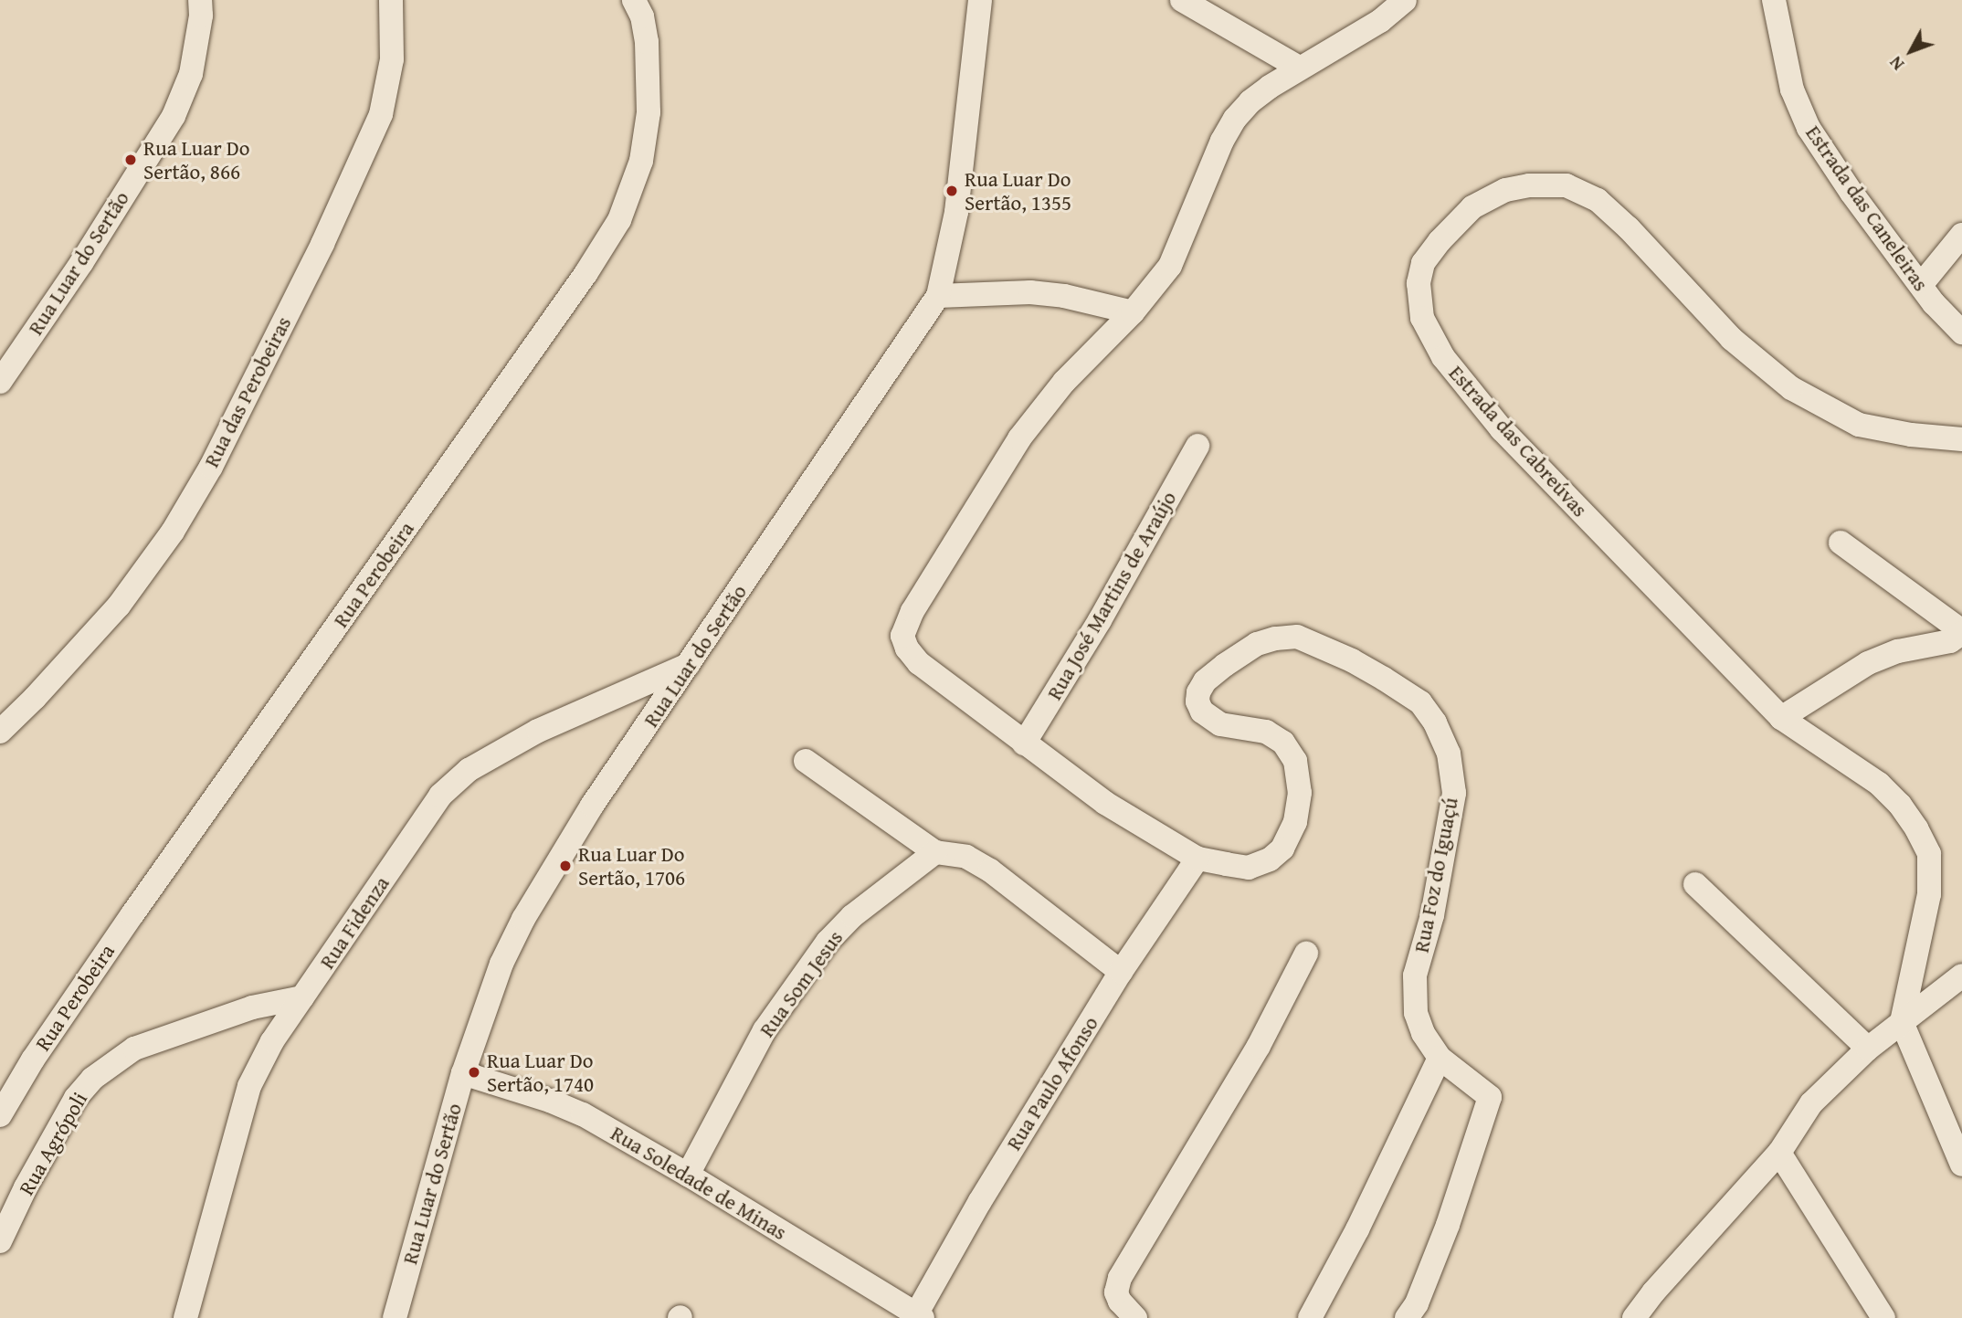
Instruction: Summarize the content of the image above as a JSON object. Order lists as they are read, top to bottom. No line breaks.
{"streets":{"street":["Estrada das Caneleiras","Rua Luar do Sertão","Rua das Perobeiras","Estrada das Cabreúvas","Rua Perobeira","Rua José Martins de Araújo","Rua Foz do Iguaçú","Rua Fidenza","Rua Som Jesus","Rua Paulo Afonso","Rua Agrópoli","Rua Soledade de Minas"]},"crossings":[["Rua Luar do Sertão","Rua Fidenza"],["Rua Luar do Sertão","Rua Soledade de Minas"],["Rua José Martins de Araújo","Rua Foz do Iguaçú"],["Rua Foz do Iguaçú","Rua Paulo Afonso"],["Rua Fidenza","Rua Agrópoli"],["Rua Som Jesus","Rua Soledade de Minas"],["Rua Paulo Afonso","Rua Soledade de Minas"]],"places":["Rua Luar Do Sertão, 866","Rua Luar Do Sertão, 1355","Rua Luar Do Sertão, 1706","Rua Luar Do Sertão, 1740"],"north":"bottom left"}
